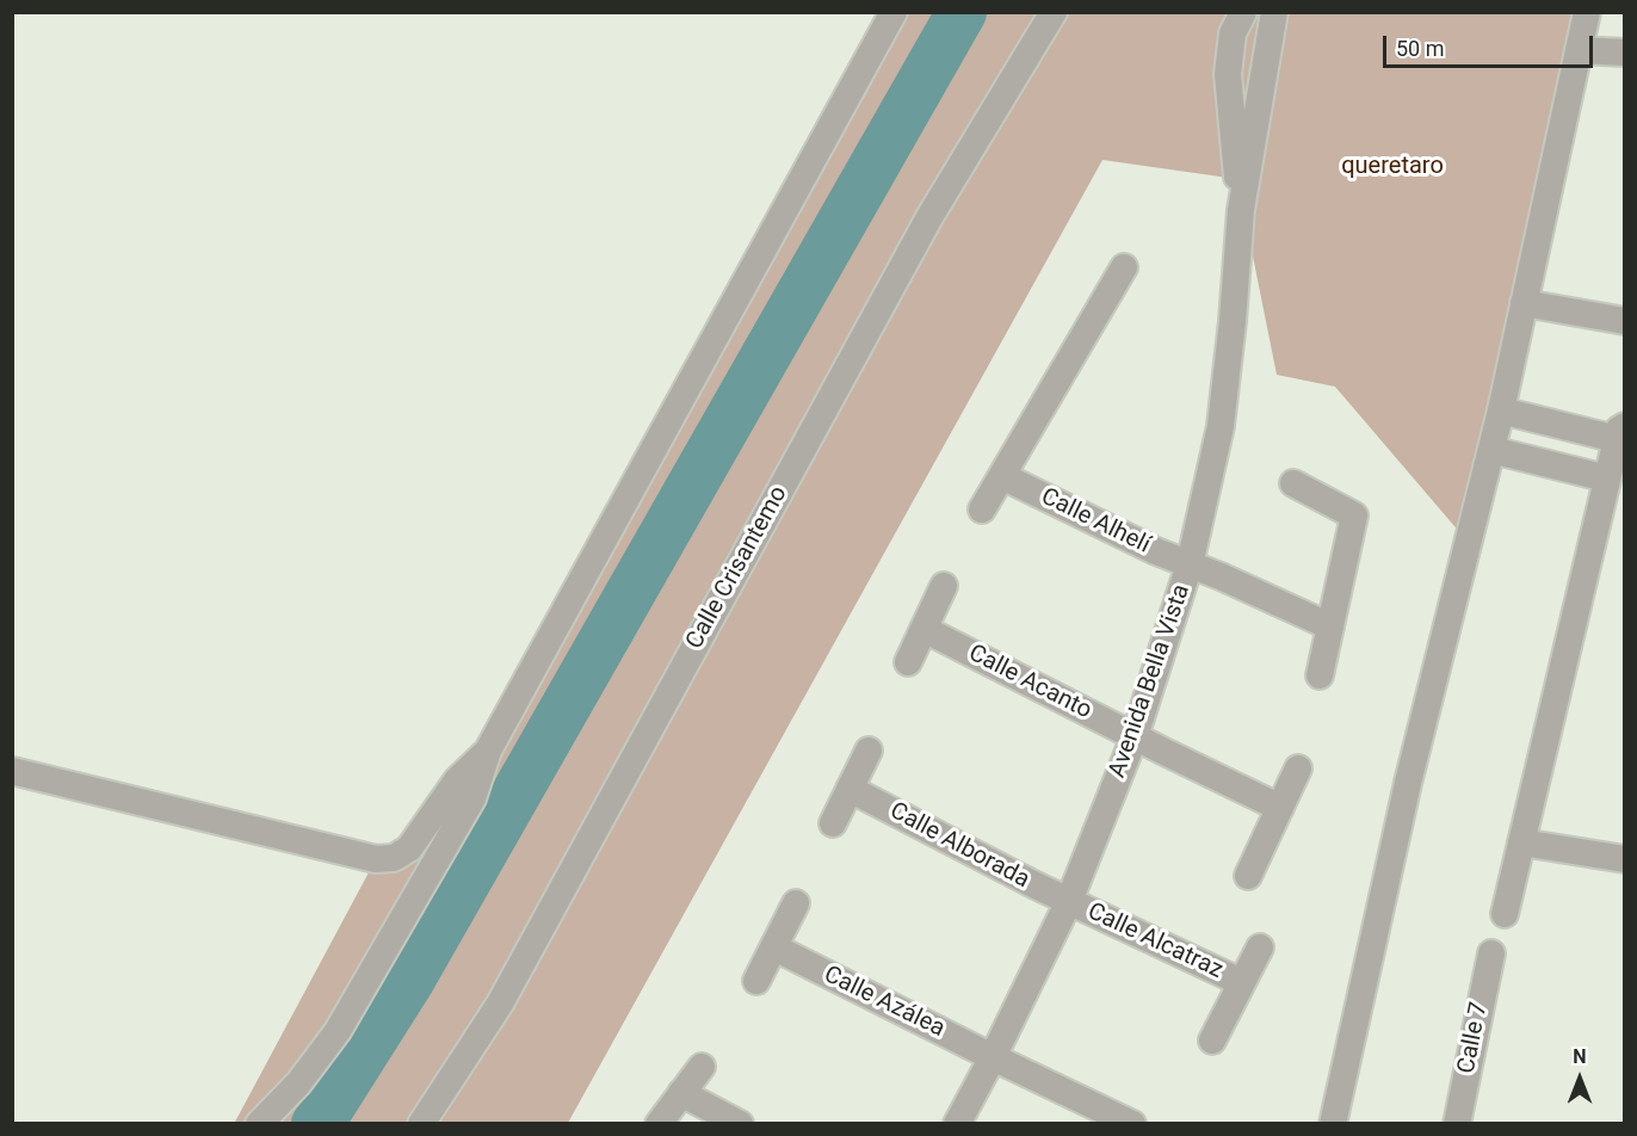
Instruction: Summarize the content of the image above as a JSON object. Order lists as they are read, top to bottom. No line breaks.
{"streets":{"street":["Calle Alhelí","Calle Crisantemo","Avenida Bella Vista","Calle Acanto","Calle Alborada","Calle Alcatraz","Calle Azálea","Calle 7"]},"crossings":[["Calle Alhelí","Avenida Bella Vista"],["Avenida Bella Vista","Calle Acanto"],["Avenida Bella Vista","Calle Alborada"],["Avenida Bella Vista","Calle Alcatraz"],["Avenida Bella Vista","Calle Azálea"],["Calle Alborada","Calle Alcatraz"]],"parks":["queretaro"],"scale_bar":"50 m","north":"top"}
